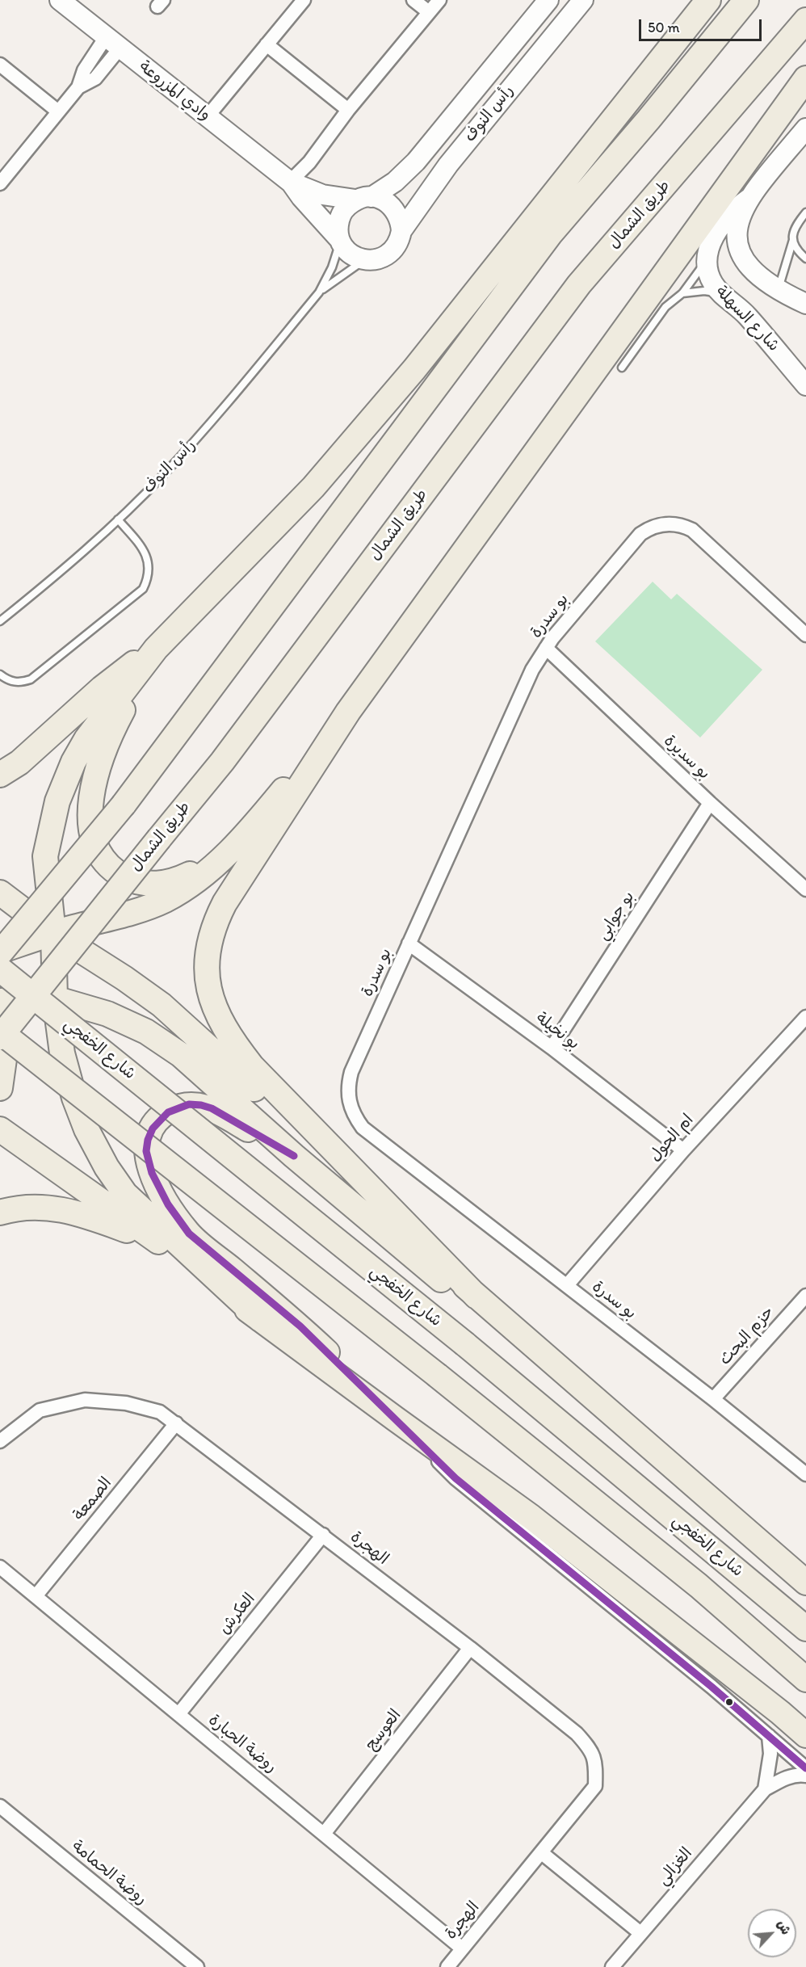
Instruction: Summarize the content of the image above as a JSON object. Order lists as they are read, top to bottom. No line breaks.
{"streets":{"highway":["طريق الشمال","شارع الخفجي"],"street":["وادي المزروعة","رأس النوف","شارع السهلة","بو سدرة","بو سديرة","بو جوابي","بو نخيلة","ام الحول","حزم البحث","الصمعة","الهجرة","العكرش","العوسج","روضة الحبارة","الغزالي","روضة الحمامة"]},"crossings":[["وادي المزروعة","رأس النوف"],["بو سدرة","بو سديرة"],["بو سدرة","بو نخيلة"],["بو سدرة","ام الحول"],["بو سدرة","حزم البحث"],["بو سديرة","بو جوابي"],["بو جوابي","بو نخيلة"],["بو نخيلة","ام الحول"],["الصمعة","الهجرة"],["الصمعة","روضة الحبارة"],["الهجرة","العكرش"],["الهجرة","العوسج"],["الهجرة","روضة الحبارة"],["العكرش","روضة الحبارة"],["العوسج","روضة الحبارة"]],"scale_bar":"50 m","north":"top right"}
